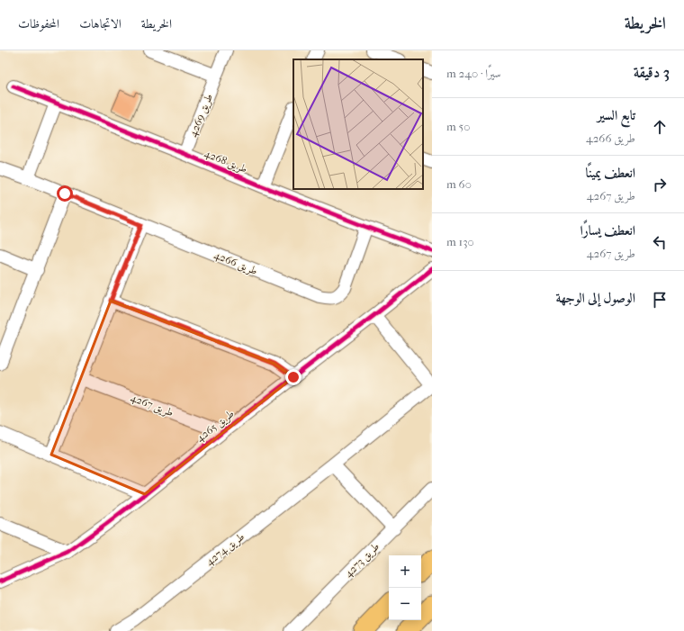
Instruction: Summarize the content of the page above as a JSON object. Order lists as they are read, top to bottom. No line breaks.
{"streets":{"street":["طريق 4269","طريق 4268","طريق 4266","طريق 4267","طريق 4265","طريق 4274","طريق 4273"]},"crossings":[["طريق 4269","طريق 4268"],["طريق 4268","طريق 4266"],["طريق 4267","طريق 4265"],["طريق 4265","طريق 4274"]],"page":{"header":"الخريطة","nav":["الخريطة","الاتجاهات","المحفوظات"],"heading":["3 دقيقة","سيرًا · 240 m"],"list":[["تابع السير","طريق 4266","50 m"],["انعطف يمينًا","طريق 4267","60 m"],["انعطف يسارًا","طريق 4267","130 m"],"الوصول إلى الوجهة"],"map_buttons":["+","−"]}}
